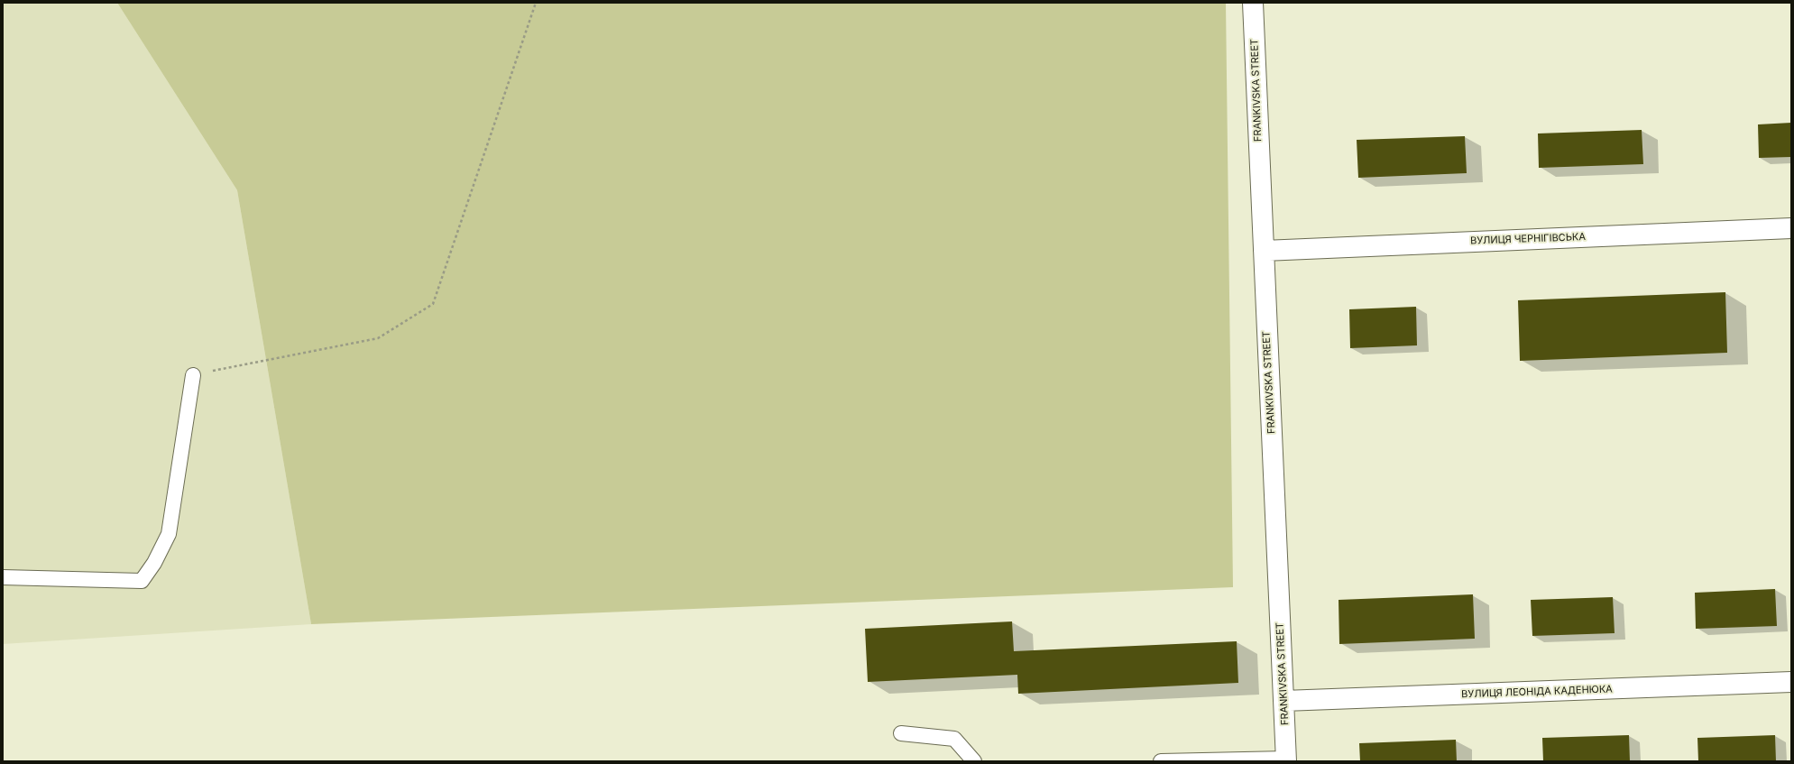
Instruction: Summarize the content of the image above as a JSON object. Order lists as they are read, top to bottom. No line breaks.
{"streets":{"street":["FRANKIVSKA STREET","ВУЛИЦЯ ЧЕРНІГІВСЬКА","ВУЛИЦЯ ЛЕОНІДА КАДЕНЮКА"]},"crossings":[["FRANKIVSKA STREET","ВУЛИЦЯ ЧЕРНІГІВСЬКА"],["FRANKIVSKA STREET","ВУЛИЦЯ ЛЕОНІДА КАДЕНЮКА"]]}
